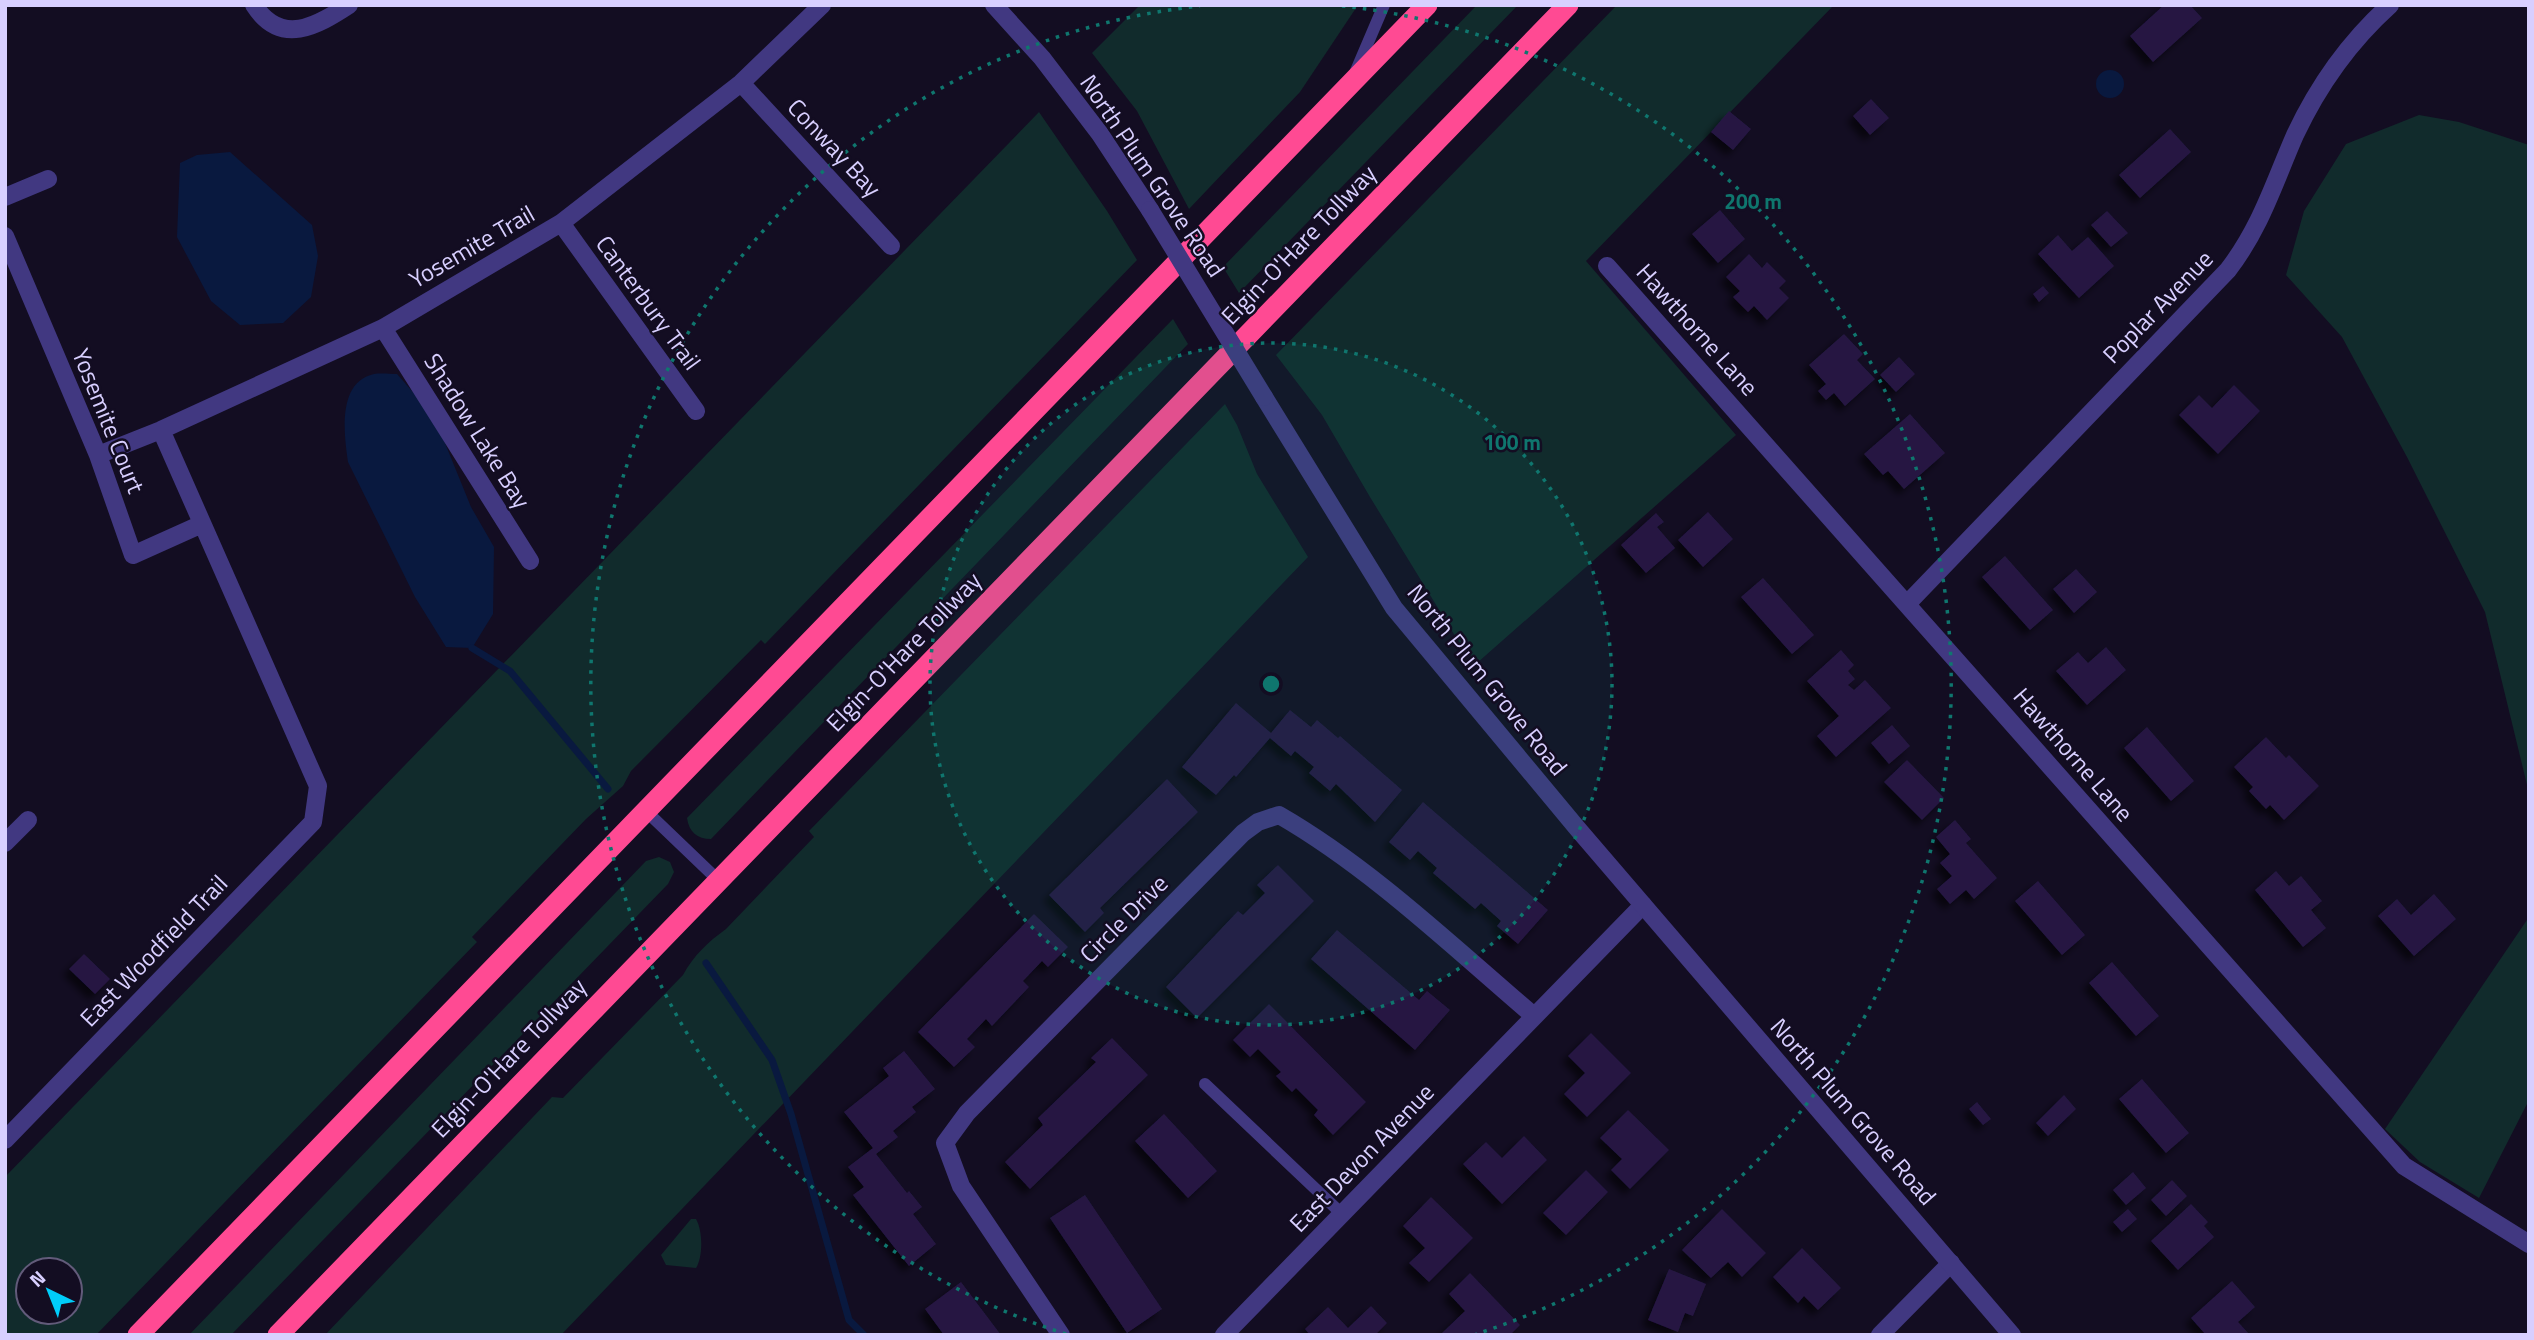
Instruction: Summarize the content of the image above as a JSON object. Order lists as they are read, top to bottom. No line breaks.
{"streets":{"highway":["Elgin-O'Hare Tollway"],"street":["Conway Bay","North Plum Grove Road","Yosemite Trail","Canterbury Trail","Poplar Avenue","Hawthorne Lane","Yosemite Court","Shadow Lake Bay","Circle Drive","East Woodfield Trail","East Devon Avenue"]},"crossings":[["Conway Bay","Yosemite Trail"],["North Plum Grove Road","East Devon Avenue"],["Yosemite Trail","Canterbury Trail"],["Yosemite Trail","Yosemite Court"],["Yosemite Trail","Shadow Lake Bay"],["Poplar Avenue","Hawthorne Lane"],["Yosemite Court","East Woodfield Trail"],["Circle Drive","East Devon Avenue"]],"north":"top left","rings":["200 m","100 m"]}
